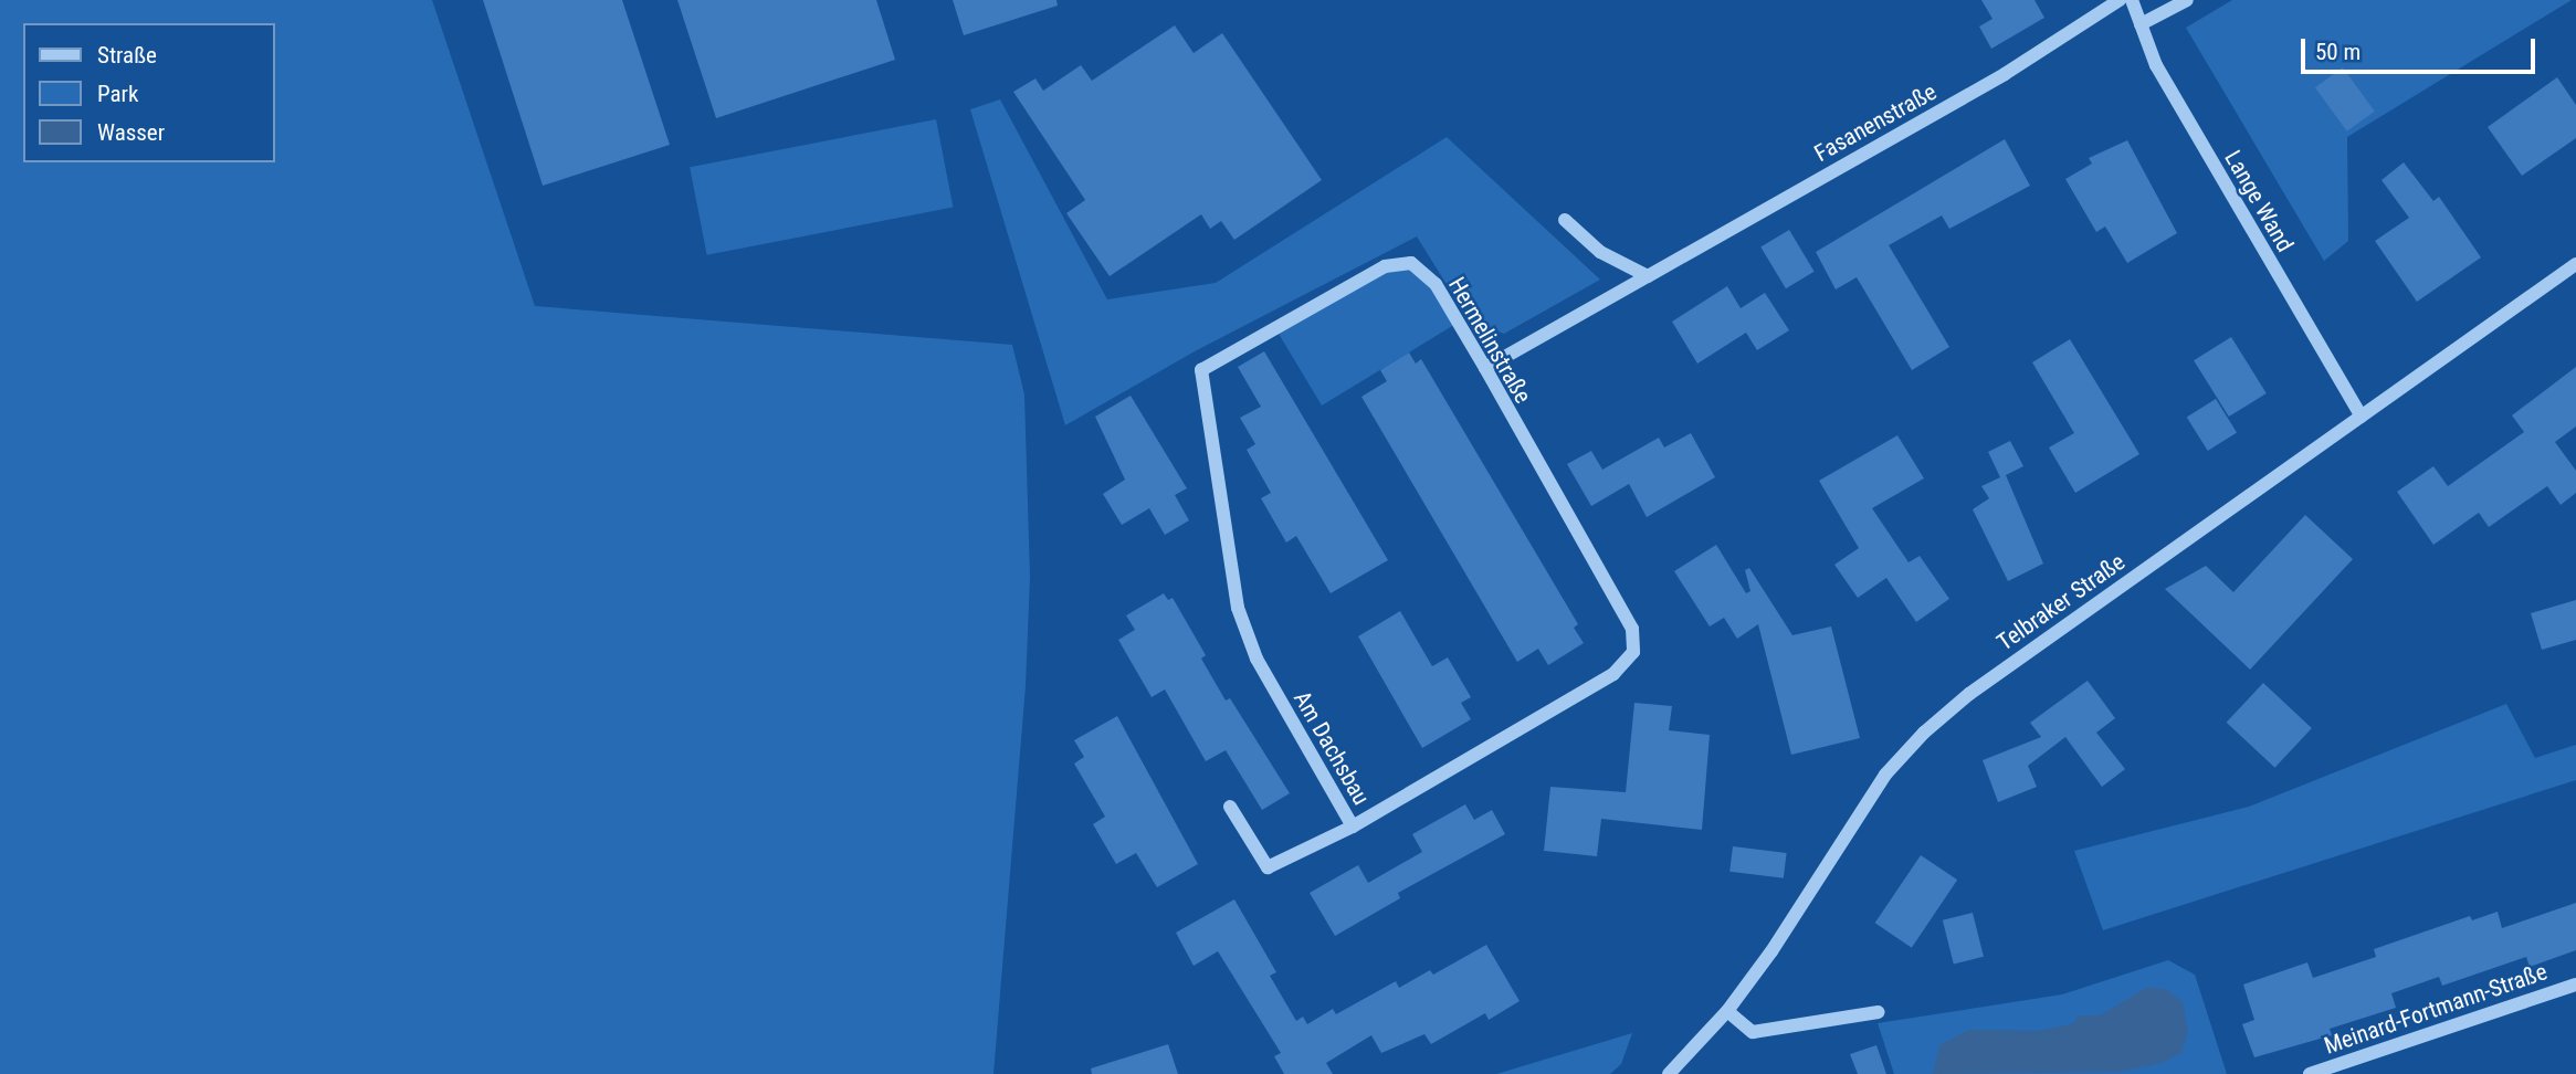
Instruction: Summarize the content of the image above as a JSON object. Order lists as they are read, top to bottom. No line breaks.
{"streets":{"street":["Fasanenstraße","Lange Wand","Hermelinstraße","Telbraker Straße","Am Dachsbau","Meinard-Fortmann-Straße"]},"crossings":[["Fasanenstraße","Hermelinstraße"],["Lange Wand","Telbraker Straße"],["Hermelinstraße","Am Dachsbau"]],"legend":["Straße","Park","Wasser"],"scale_bar":"50 m"}
